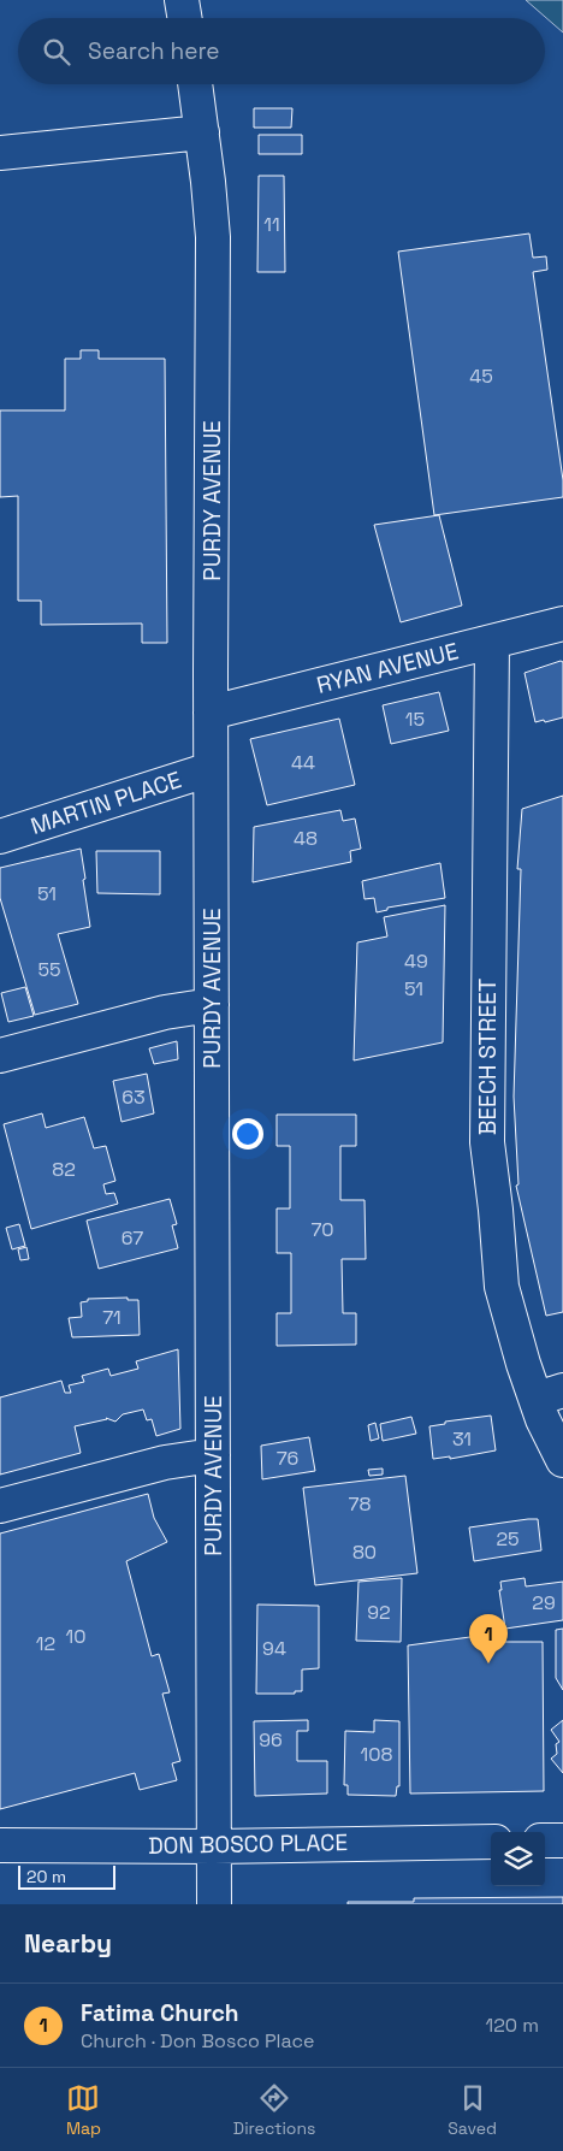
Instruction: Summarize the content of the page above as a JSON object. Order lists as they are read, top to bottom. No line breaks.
{"streets":{"street":["PURDY AVENUE","RYAN AVENUE","MARTIN PLACE","BEECH STREET","DON BOSCO PLACE"]},"crossings":[["PURDY AVENUE","RYAN AVENUE"],["PURDY AVENUE","MARTIN PLACE"],["PURDY AVENUE","DON BOSCO PLACE"],["RYAN AVENUE","BEECH STREET"]],"house_numbers":["11","45","15","44","48","51","49","55","51","63","82","70","67","71","31","76","78","25","80","29","92","10","12","94","96","108"],"scale_bar":"20 m","page":{"search":"Search here","pins":"1","scale":"20 m","heading":"Nearby","list":[{"mark":"1","name":"Fatima Church","note":"Church · Don Bosco Place","value":"120 m"}],"nav":["Map","Directions","Saved"]}}
